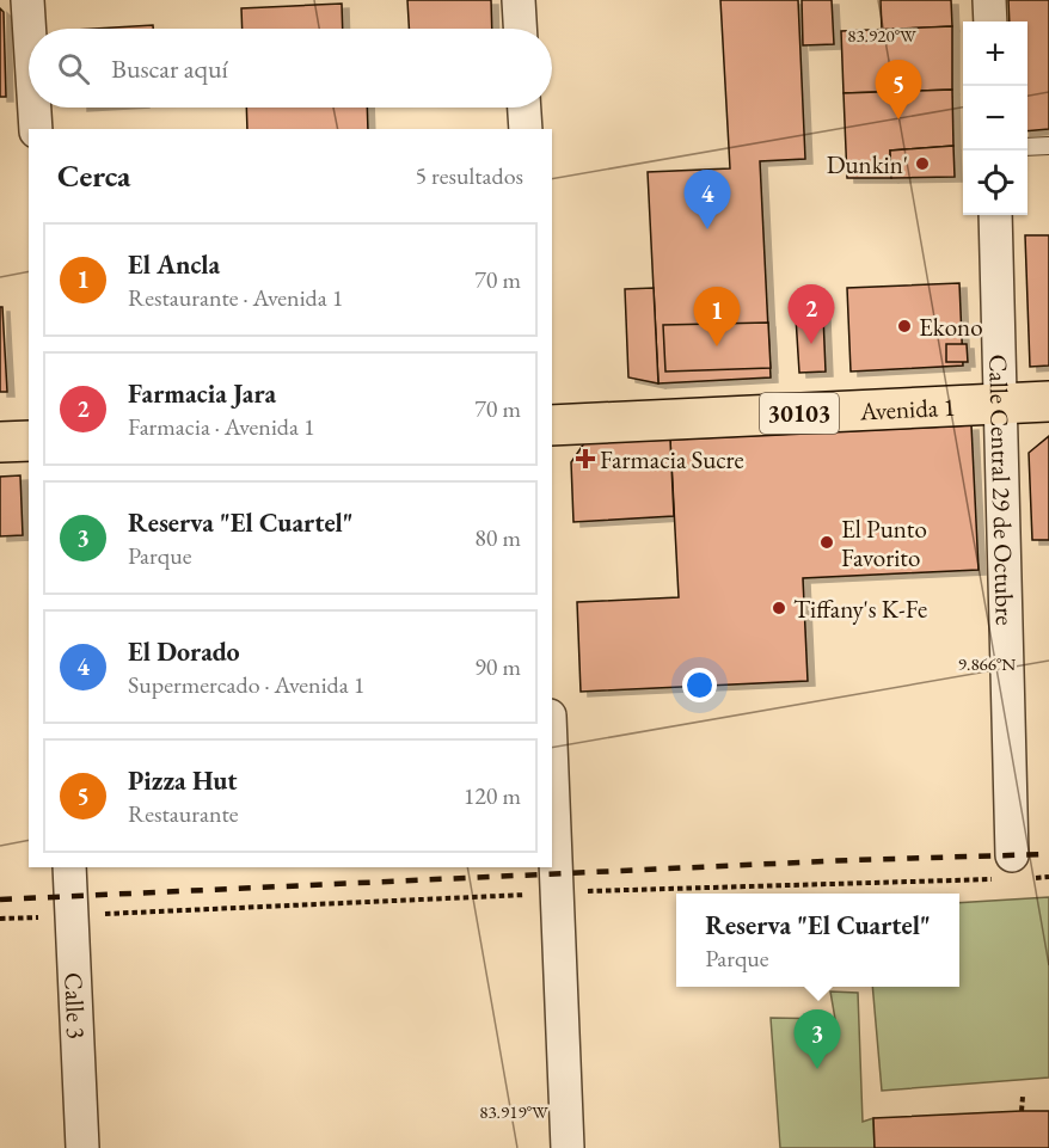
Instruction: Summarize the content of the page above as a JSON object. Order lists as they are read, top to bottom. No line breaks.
{"streets":{"main road":["Avenida 1","30103"],"street":["Calle Central 29 de Octubre","Calle 3"]},"crossings":[["Avenida 1","Calle Central 29 de Octubre"]],"places":{"other":["Dunkin'","Ekono","El Punto Favorito","Tiffany's K-Fe"],"health":["Farmacia Sucre"]},"page":{"map_buttons":["+","−"],"search":"Buscar aquí","pins":["5","4","2","1","3"],"heading":["Cerca","5 resultados"],"list":[{"mark":"1","name":"El Ancla","note":"Restaurante · Avenida 1","value":"70 m"},{"mark":"2","name":"Farmacia Jara","note":"Farmacia · Avenida 1","value":"70 m"},{"mark":"3","name":"Reserva \"El Cuartel\"","note":"Parque","value":"80 m"},{"mark":"4","name":"El Dorado","note":"Supermercado · Avenida 1","value":"90 m"},{"mark":"5","name":"Pizza Hut","note":"Restaurante","value":"120 m"}],"popup":["Reserva \"El Cuartel\"","Parque"]},"coordinates":["83.920°W","9.866°N","83.919°W"]}
